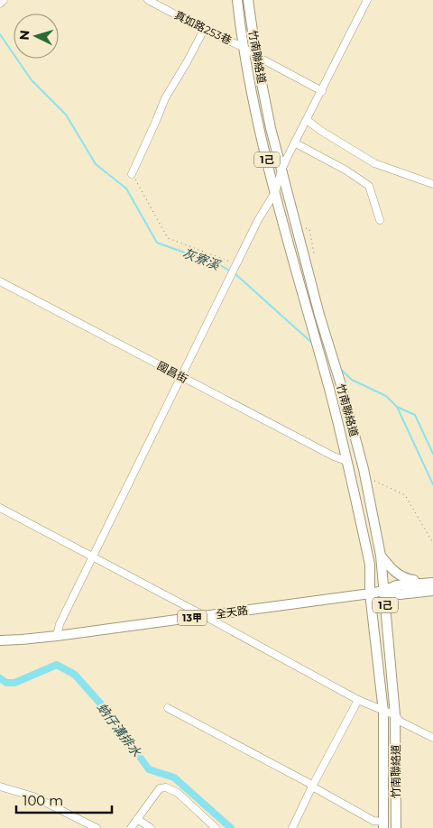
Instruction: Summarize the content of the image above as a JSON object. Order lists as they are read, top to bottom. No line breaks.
{"streets":{"main road":["竹南聯絡道","1己","全天路","13甲"],"street":["真如路253巷","國昌街"]},"crossings":[["真如路253巷","竹南聯絡道"],["竹南聯絡道","國昌街"],["竹南聯絡道","全天路"],["竹南聯絡道","13甲"],["全天路","13甲"]],"water":["灰寮溪","蚋仔溝排水"],"scale_bar":"100 m","north":"left"}
